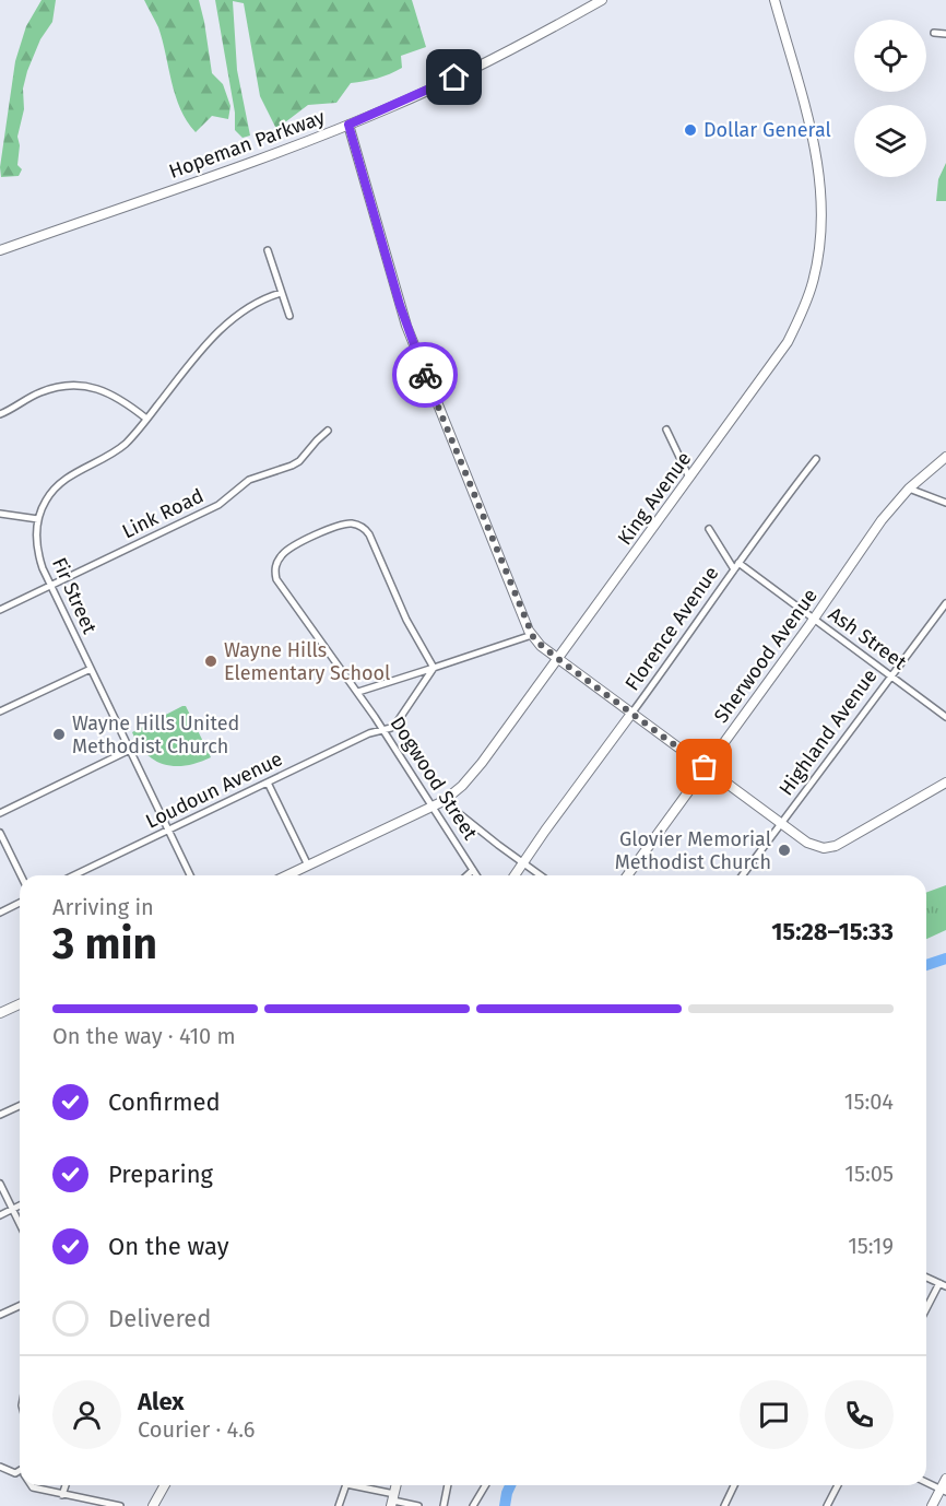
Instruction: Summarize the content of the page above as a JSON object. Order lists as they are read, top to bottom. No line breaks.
{"streets":{"street":["Hopeman Parkway","King Avenue","Link Road","Fir Street","Florence Avenue","Ash Street","Sherwood Avenue","Highland Avenue","Dogwood Street","Loudoun Avenue"]},"crossings":[["King Avenue","Dogwood Street"],["Link Road","Fir Street"],["Fir Street","Loudoun Avenue"],["Florence Avenue","Ash Street"],["Ash Street","Sherwood Avenue"],["Ash Street","Highland Avenue"],["Dogwood Street","Loudoun Avenue"]],"places":["Dollar General","Wayne Hills Elementary School","Wayne Hills United Methodist Church","Glovier Memorial Methodist Church"],"page":{"heading":["3 min","Arriving in","15:28–15:33"],"panel":["Alex","Courier · 4.6"],"bar":"On the way · 410 m","list":[["Confirmed","15:04"],["Preparing","15:05"],["On the way","15:19"],"Delivered"]}}
